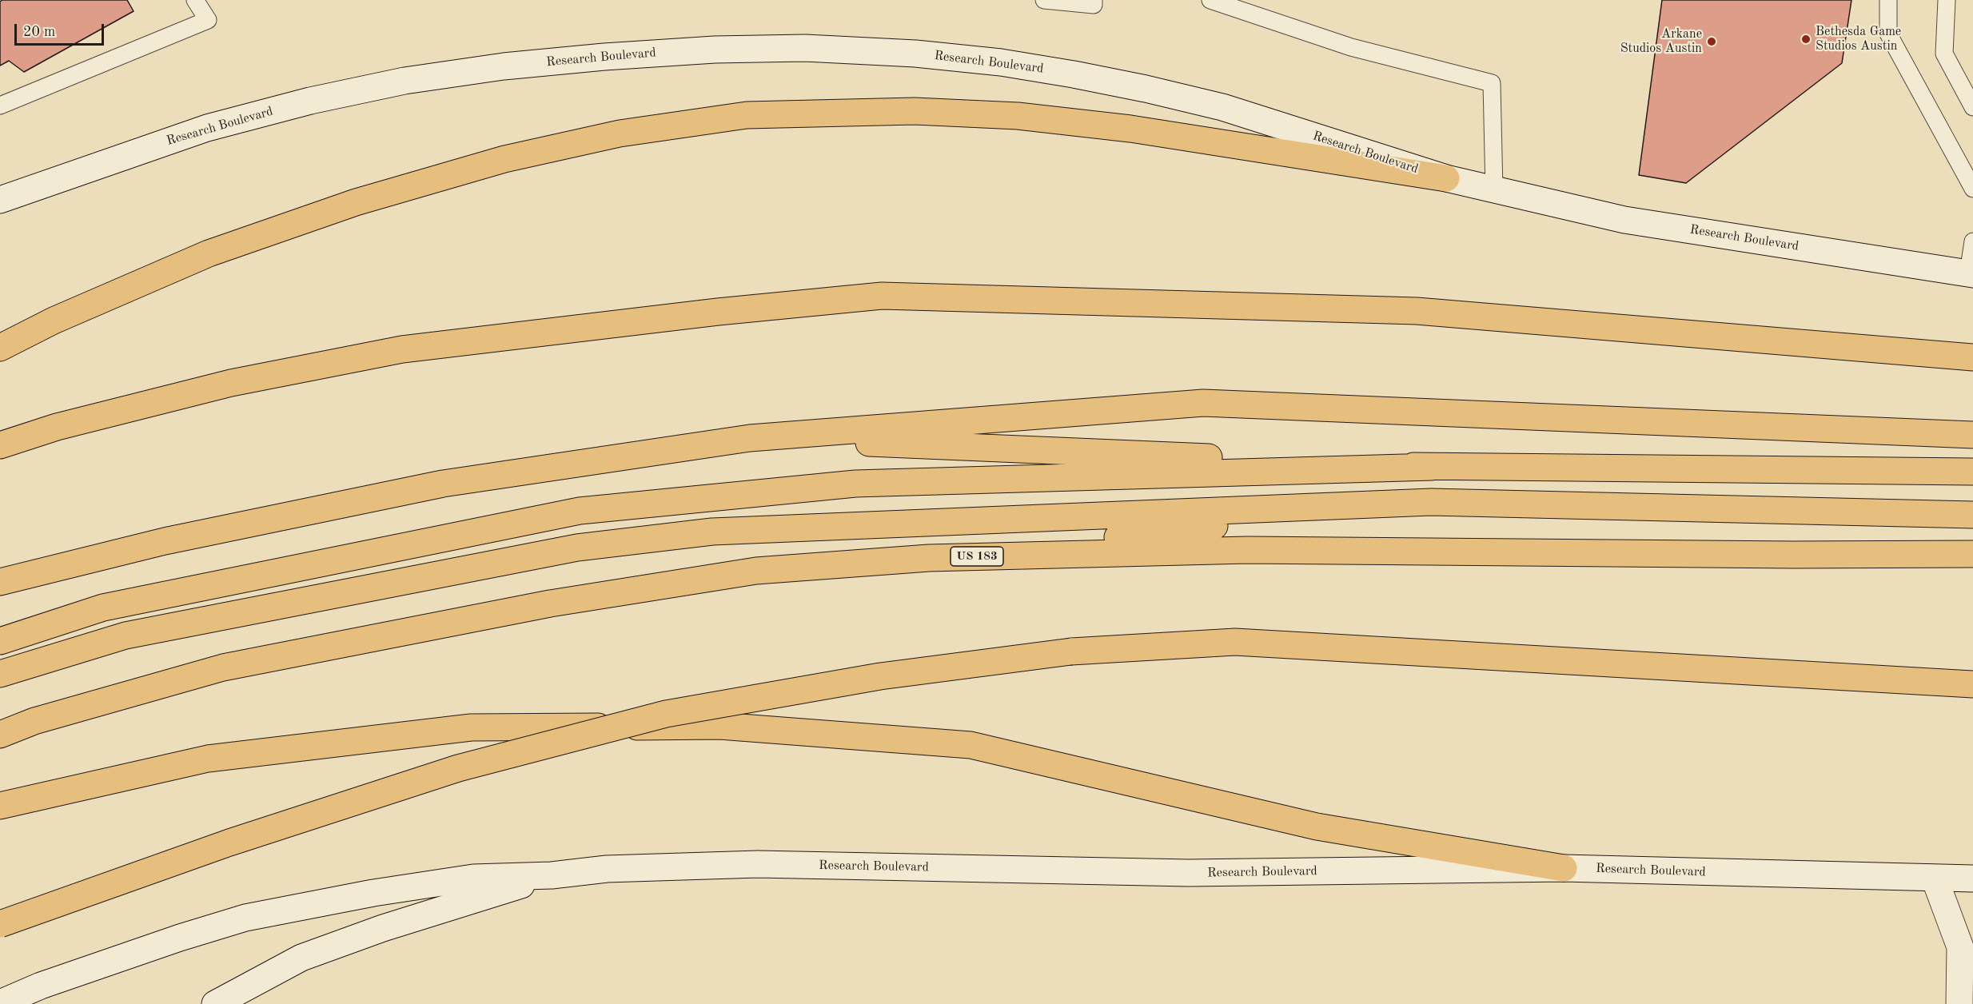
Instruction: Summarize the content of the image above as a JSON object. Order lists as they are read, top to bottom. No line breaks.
{"streets":{"highway":["US 183"],"main road":["Research Boulevard"]},"places":["Bethesda Game Studios Austin","Arkane Studios Austin"],"scale_bar":"20 m"}
